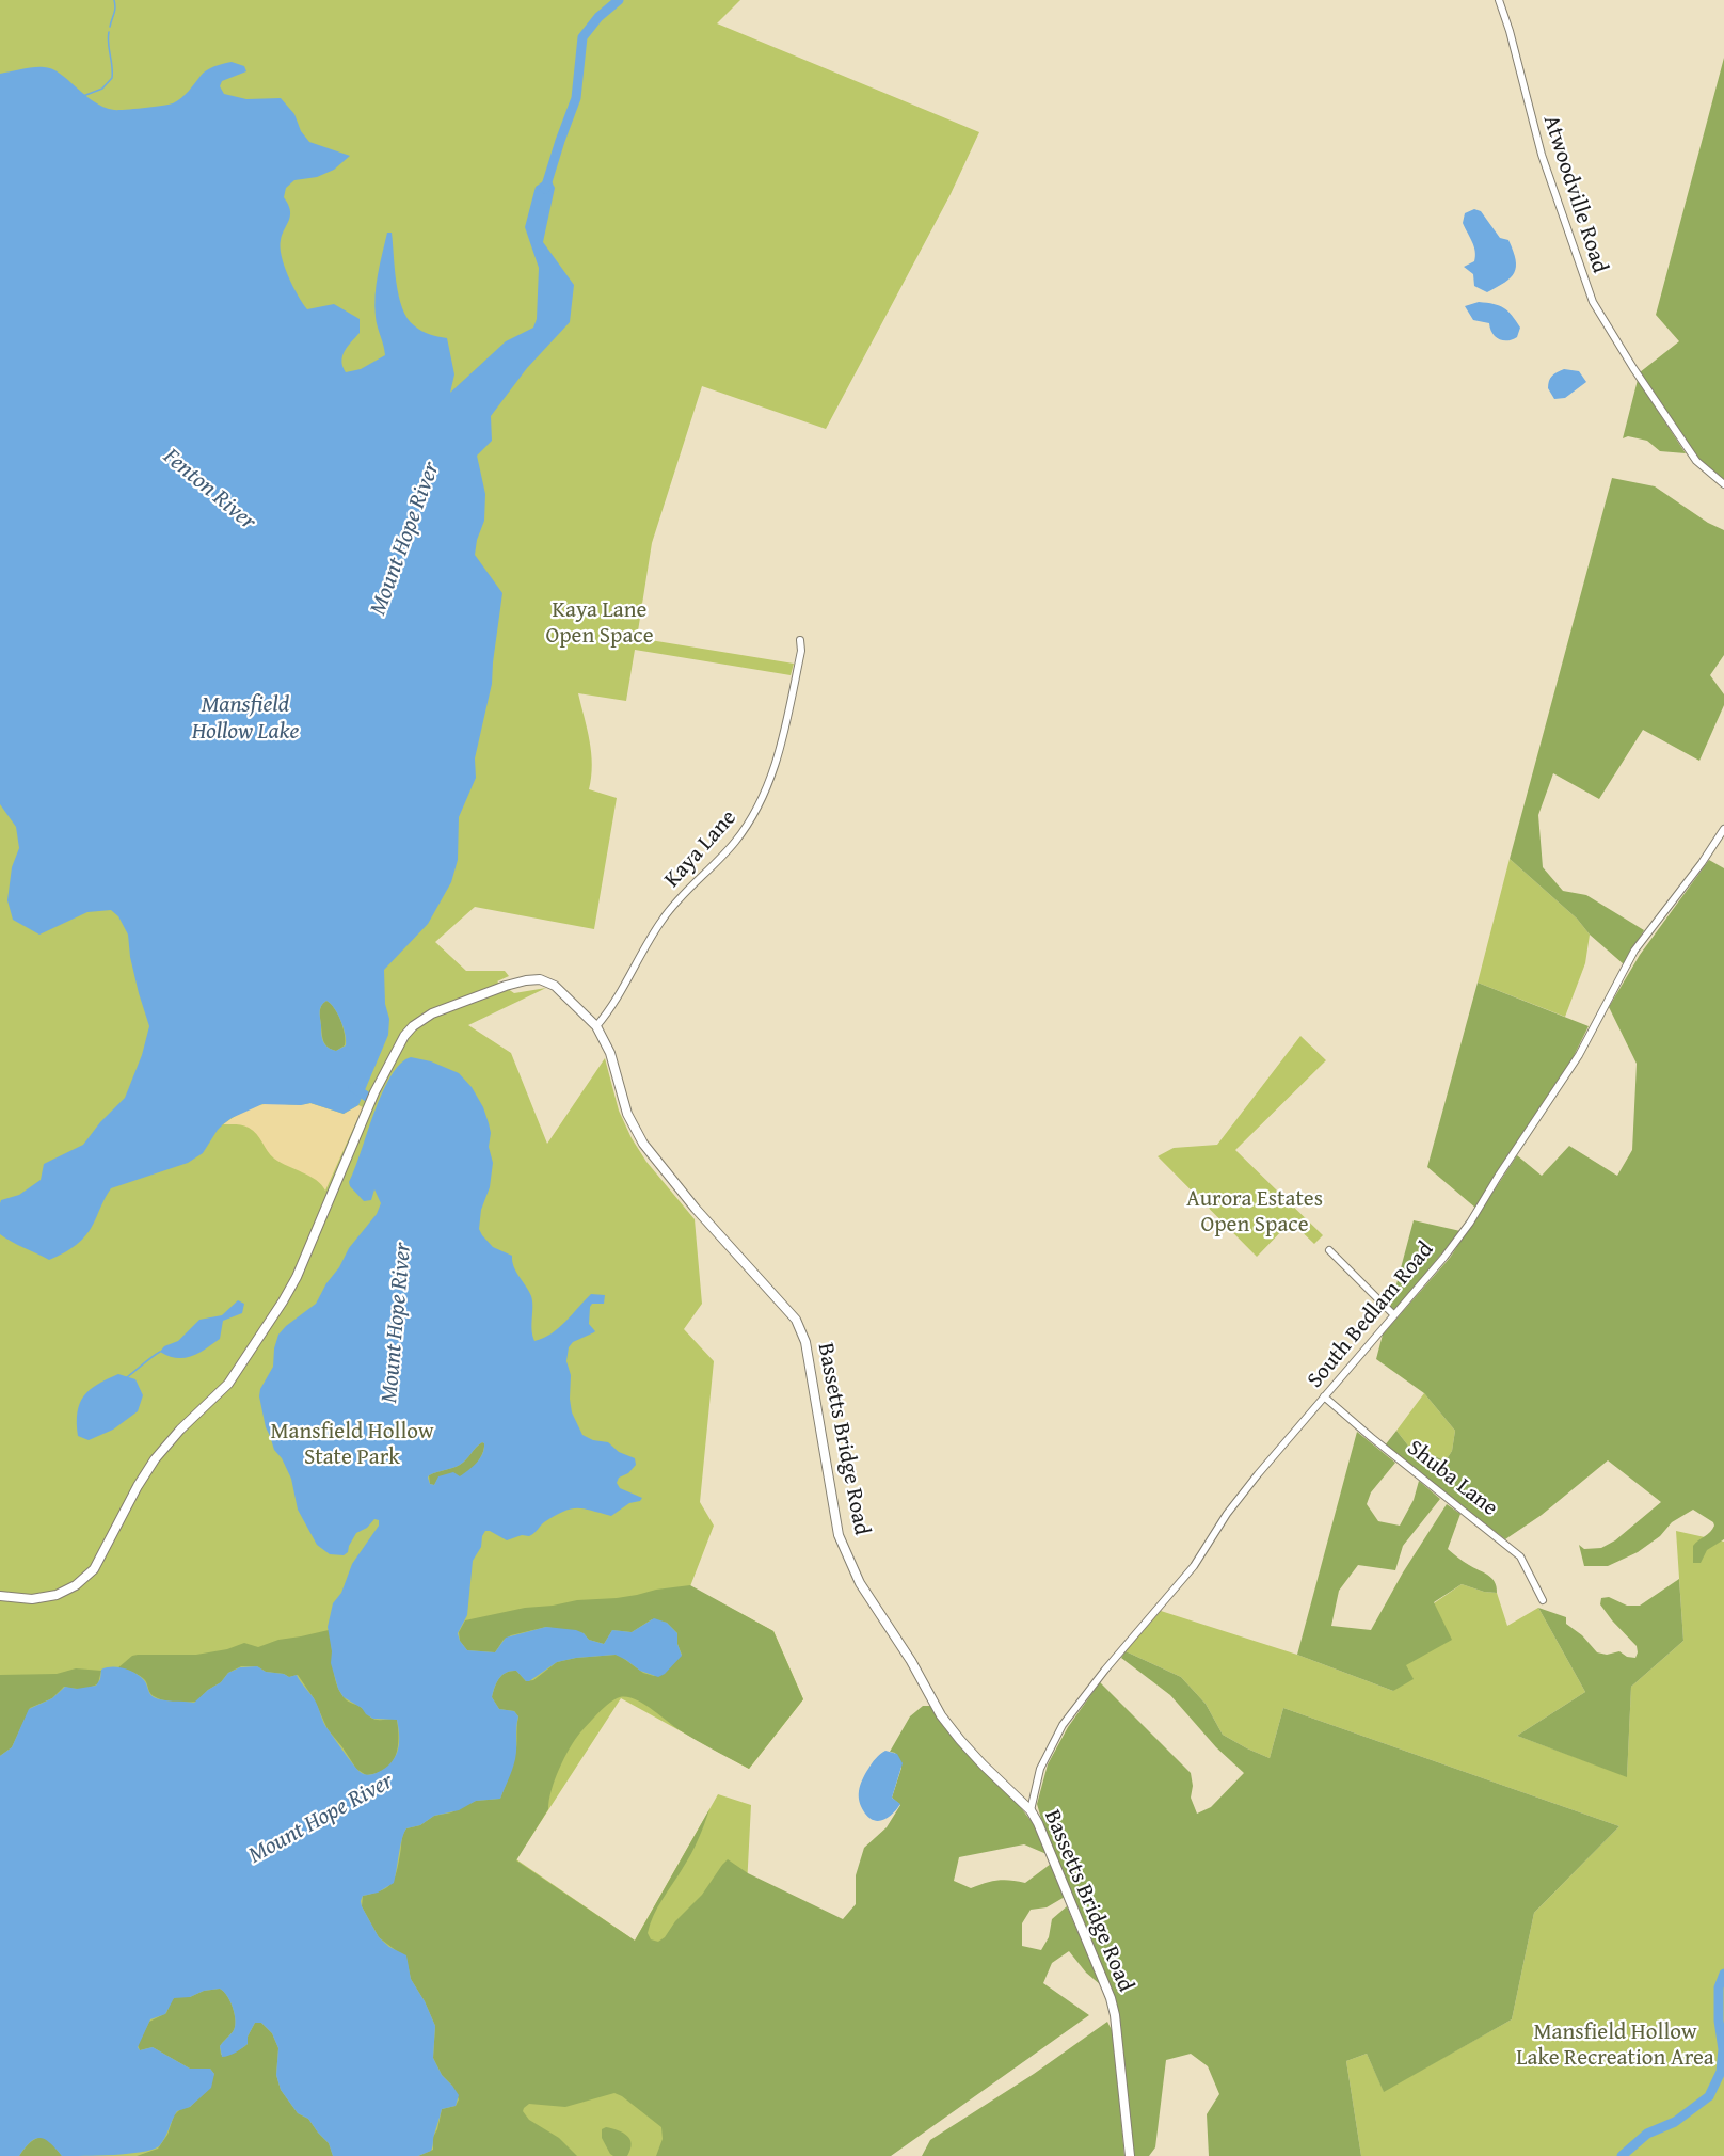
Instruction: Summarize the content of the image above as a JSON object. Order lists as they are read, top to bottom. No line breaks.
{"streets":{"street":["Atwoodville Road","Kaya Lane","South Bedlam Road","Bassetts Bridge Road","Shuba Lane"]},"crossings":[["Kaya Lane","Bassetts Bridge Road"],["South Bedlam Road","Bassetts Bridge Road"],["South Bedlam Road","Shuba Lane"]],"water":["Fenton River","Mount Hope River","Mansfield Hollow Lake"],"parks":["Kaya Lane Open Space","Aurora Estates Open Space","Mansfield Hollow State Park","Mansfield Hollow Lake Recreation Area"]}
